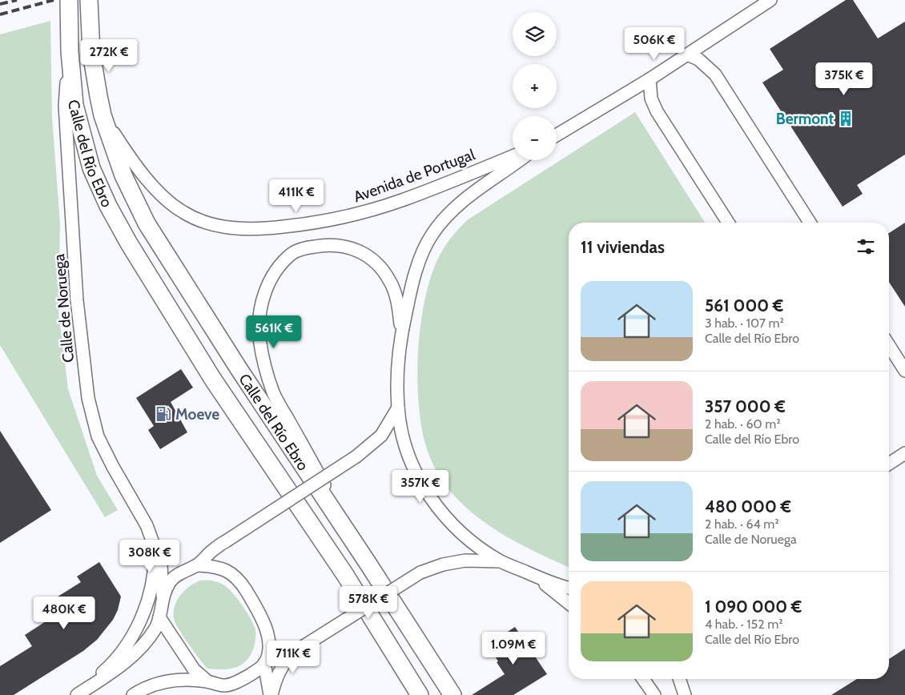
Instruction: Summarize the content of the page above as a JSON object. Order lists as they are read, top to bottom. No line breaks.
{"streets":{"main road":["Calle del Río Ebro"],"street":["Avenida de Portugal","Calle de Noruega"]},"crossings":[["Calle del Río Ebro","Avenida de Portugal"],["Calle del Río Ebro","Calle de Noruega"]],"places":{"building":["Bermont"],"fuel station":["Moeve"]},"page":{"map_buttons":["+","−"],"price":["506K €","272K €","375K €","411K €","561K €","357K €","308K €","578K €","480K €","1.09M €","711K €"],"heading":"11 viviendas","list":[{"name":"561 000 €","note":"3 hab. · 107 m² · Calle del Río Ebro"},{"name":"357 000 €","note":"2 hab. · 60 m² · Calle del Río Ebro"},{"name":"480 000 €","note":"2 hab. · 64 m² · Calle de Noruega"},{"name":"1 090 000 €","note":"4 hab. · 152 m² · Calle del Río Ebro"}]}}
